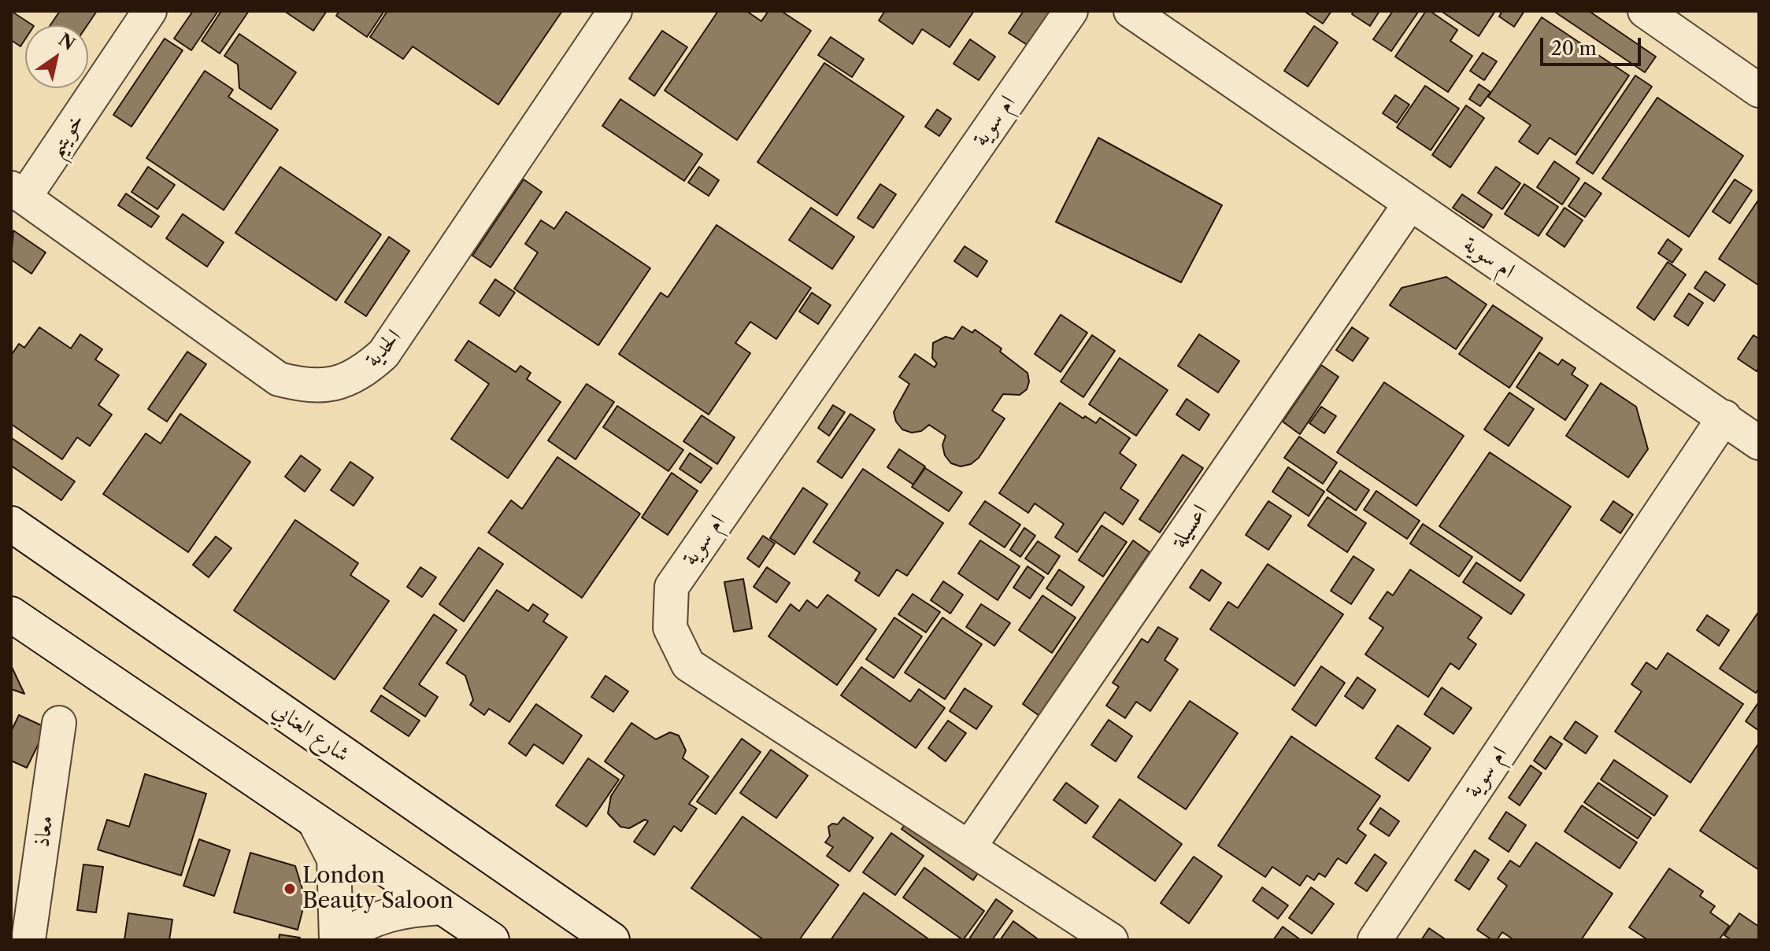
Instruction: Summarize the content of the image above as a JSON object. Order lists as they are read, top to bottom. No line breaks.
{"streets":{"street":["ام سوية","خويتيم","الحدية","اعسيلة","شارع العنابي","معاذ"]},"crossings":[["ام سوية","اعسيلة"],["خويتيم","الحدية"]],"places":["London Beauty Saloon"],"scale_bar":"20 m","north":"top right"}
